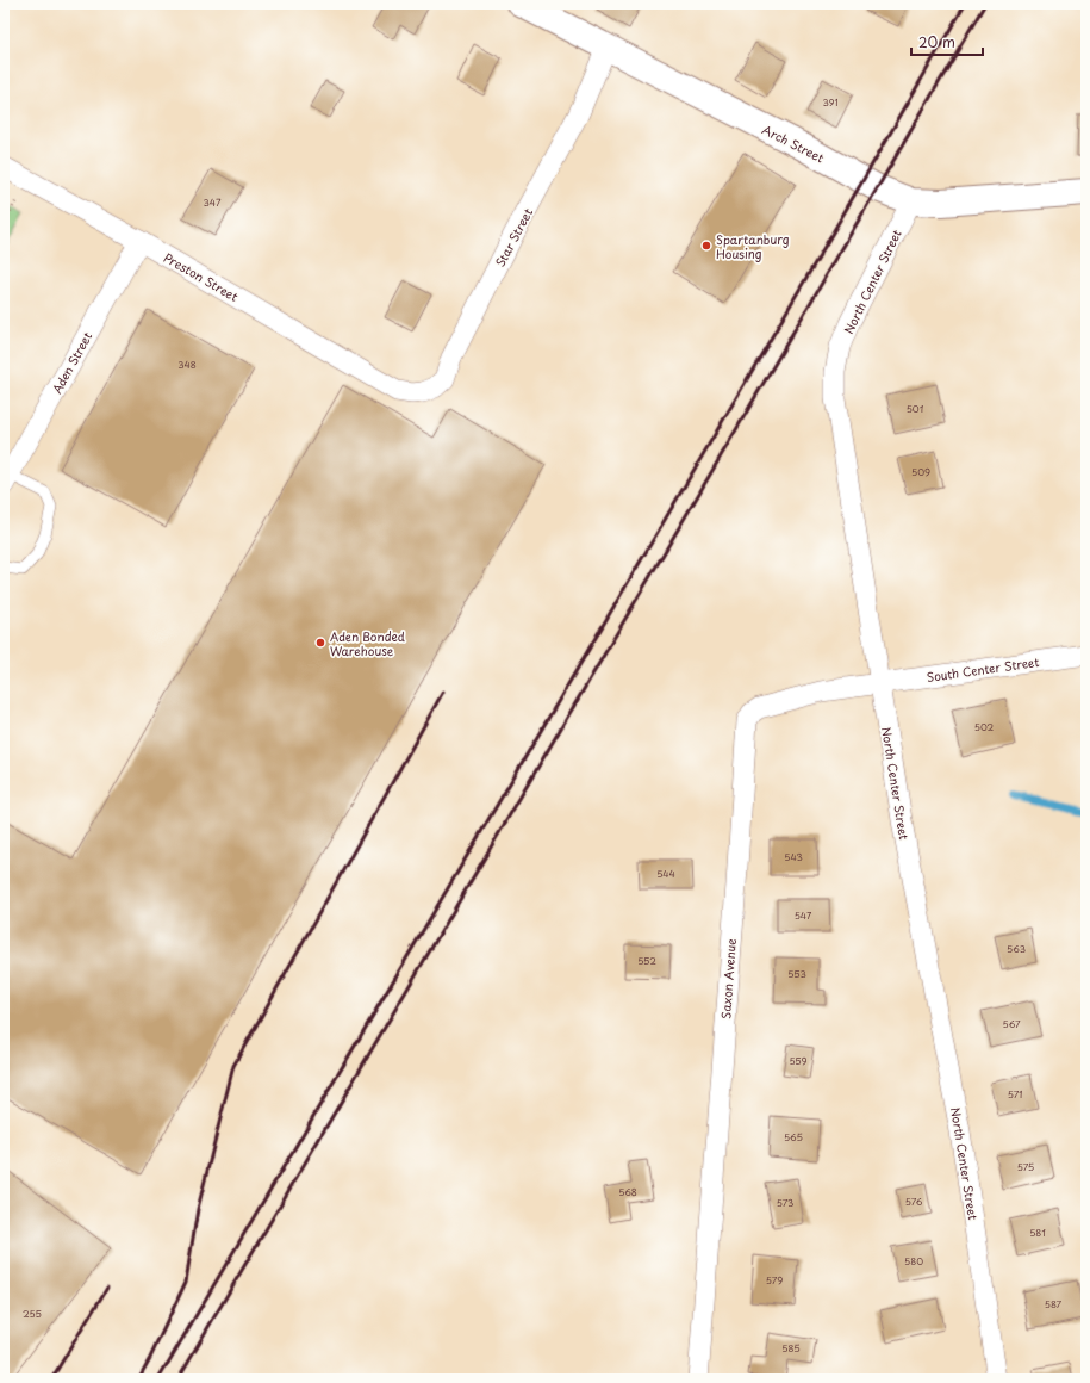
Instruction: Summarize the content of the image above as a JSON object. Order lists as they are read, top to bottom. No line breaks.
{"streets":{"street":["Arch Street","Star Street","Preston Street","North Center Street","Aden Street","South Center Street","Saxon Avenue"]},"crossings":[["Arch Street","Star Street"],["Arch Street","North Center Street"],["Star Street","Preston Street"],["Preston Street","Aden Street"],["North Center Street","South Center Street"],["North Center Street","Saxon Avenue"],["South Center Street","Saxon Avenue"]],"places":["Spartanburg Housing","Aden Bonded Warehouse"],"house_numbers":["391","347","348","501","509","502","543","544","547","563","552","553","567","559","571","565","575","568","576","573","581","580","579","587","255","585"],"scale_bar":"20 m"}
